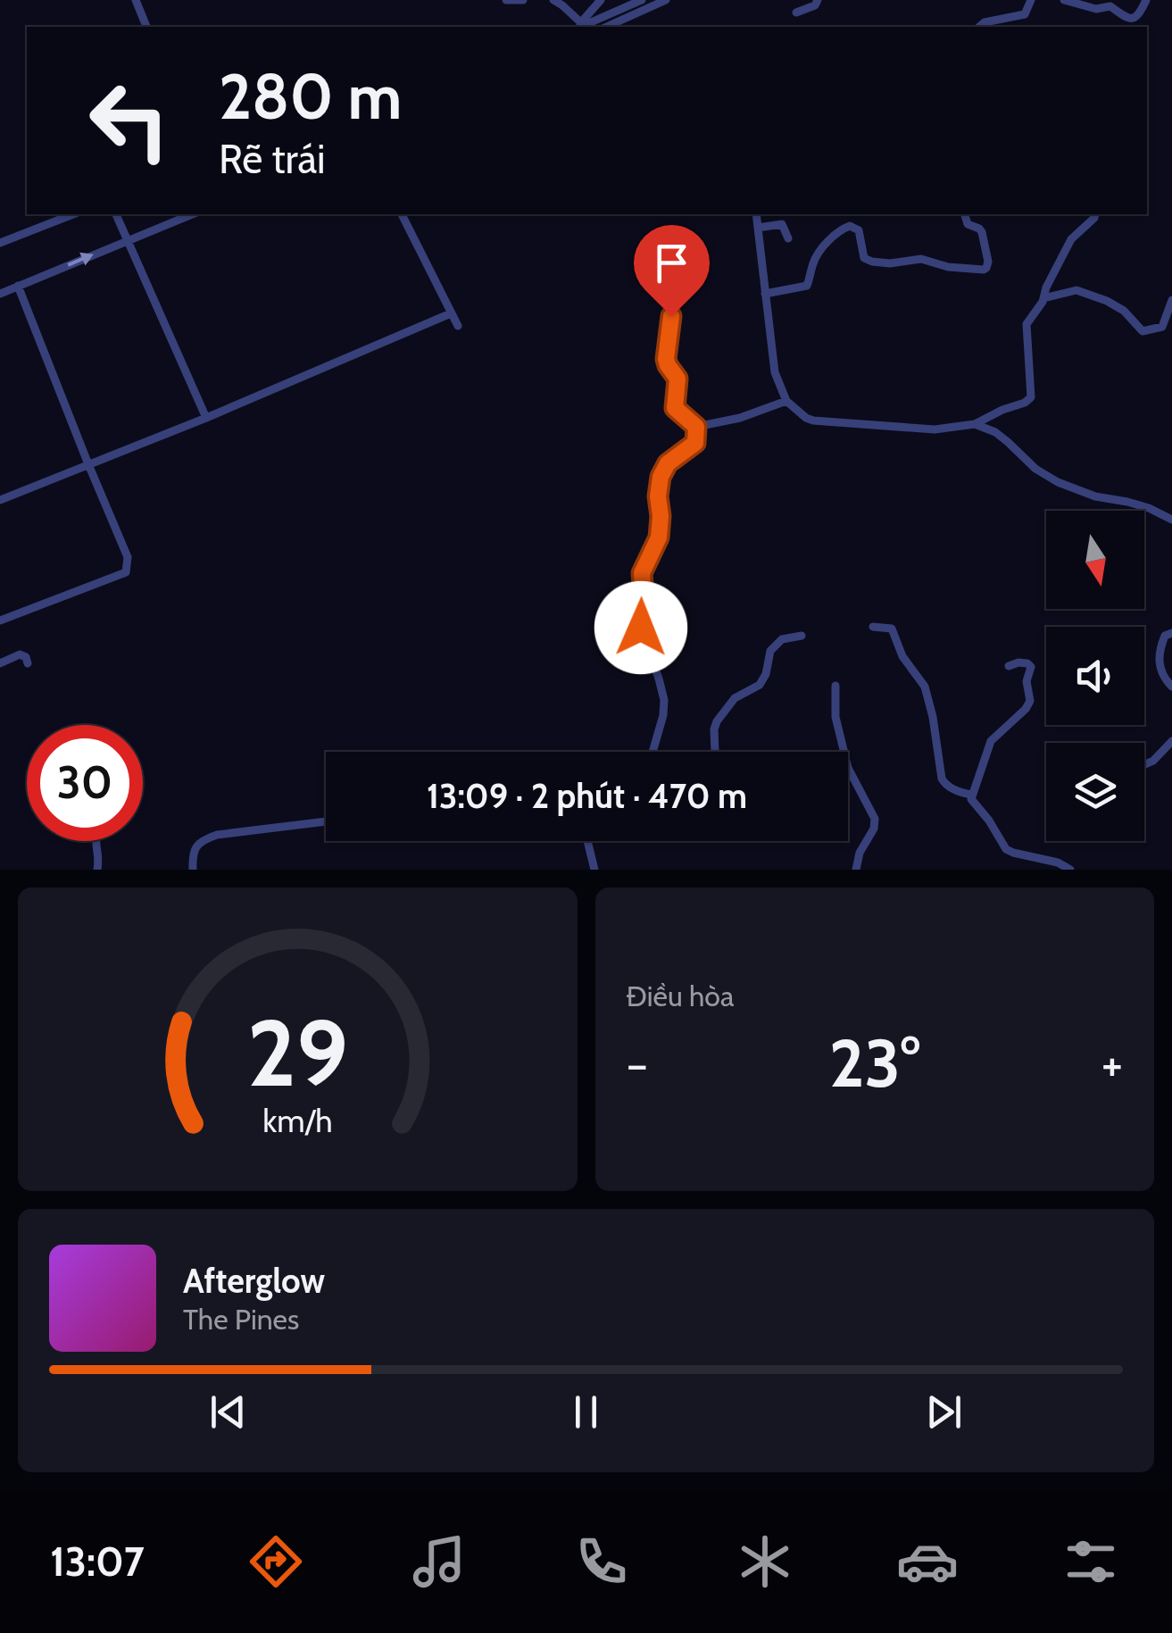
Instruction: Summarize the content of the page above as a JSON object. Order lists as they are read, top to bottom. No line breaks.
{"north":"bottom","page":{"turn":["280 m","Rẽ trái"],"limit":"30","trip":"13:09 · 2 phút · 470 m","tile":"Điều hòa","heat":["−","23°","+"],"song":["Afterglow","The Pines"],"tabs":"13:07","gauge":["29","km/h"]}}
